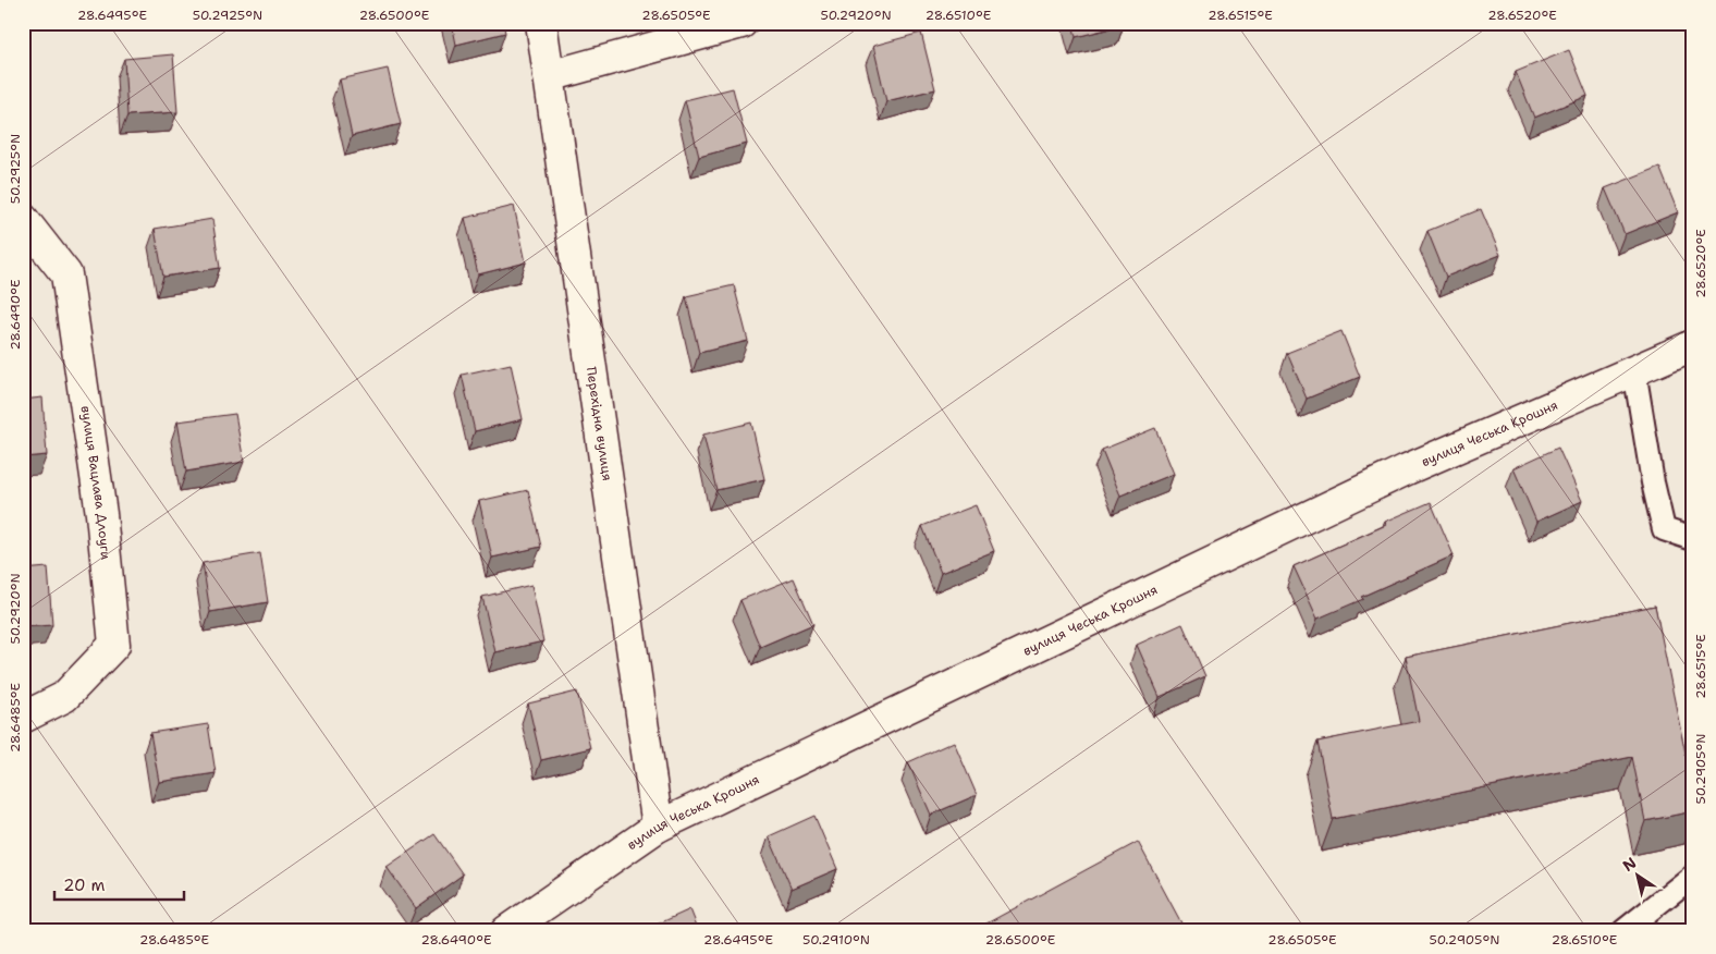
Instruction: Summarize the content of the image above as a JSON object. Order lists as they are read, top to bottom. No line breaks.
{"streets":{"street":["Перехідна вулиця","вулиця Чеська Крошня","вулиця Вацлава Длоуги"]},"crossings":[["Перехідна вулиця","вулиця Чеська Крошня"]],"scale_bar":"20 m","north":"top left","coordinates":["28.6495°E","50.2925°N","28.6500°E","28.6505°E","50.2920°N","28.6510°E","28.6515°E","28.6520°E","28.6490°E","28.6485°E","50.2905°N","50.2910°N"]}
